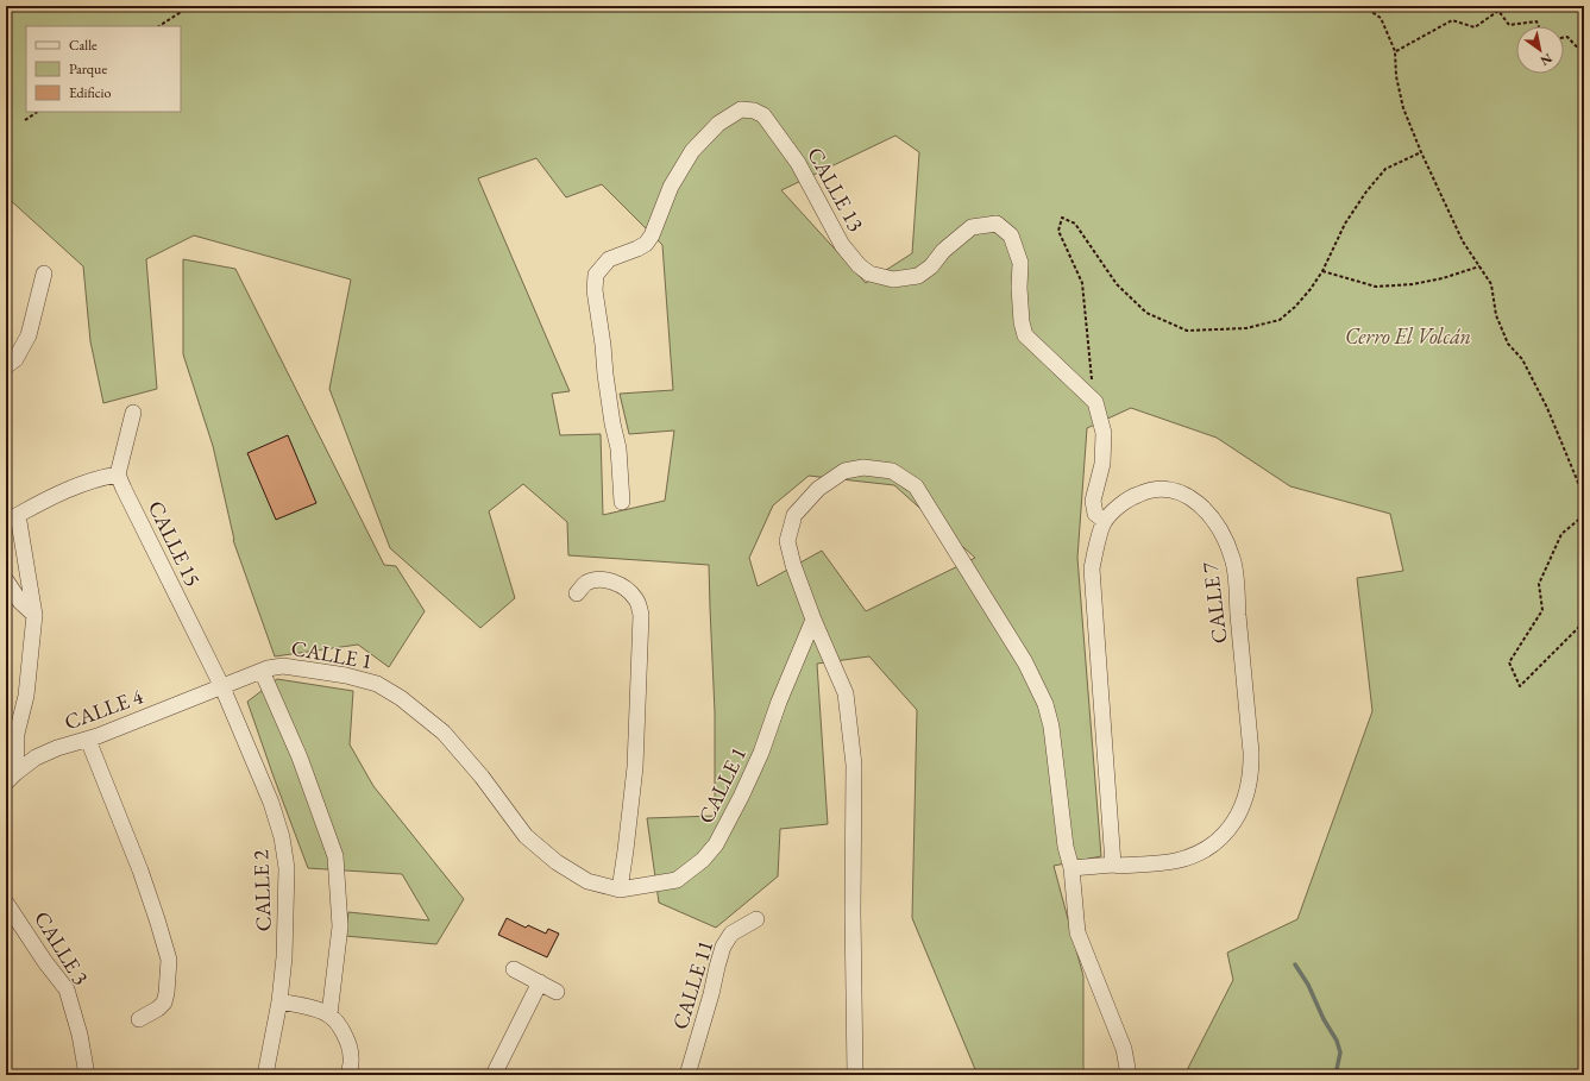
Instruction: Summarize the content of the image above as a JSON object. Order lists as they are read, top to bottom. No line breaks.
{"streets":{"street":["CALLE 13","CALLE 15","CALLE 7","CALLE 1","CALLE 4","CALLE 2","CALLE 3","CALLE 11"]},"crossings":[["CALLE 15","CALLE 1"],["CALLE 15","CALLE 4"],["CALLE 15","CALLE 2"],["CALLE 1","CALLE 4"],["CALLE 1","CALLE 2"],["CALLE 4","CALLE 2"]],"parks":["Cerro El Volcán"],"legend":["Calle","Parque","Edificio"],"north":"bottom right"}
